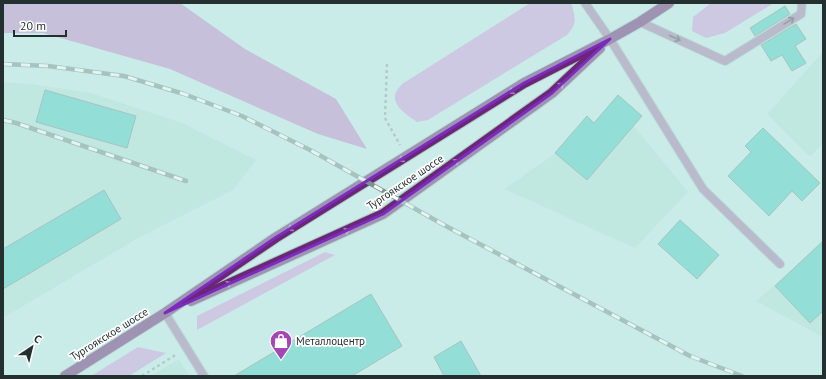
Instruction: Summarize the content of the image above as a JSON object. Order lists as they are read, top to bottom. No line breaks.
{"streets":{"main road":["Тургоякское шоссе"]},"places":{"shop":["Металлоцентр"]},"scale_bar":"20 m","north":"top right"}
